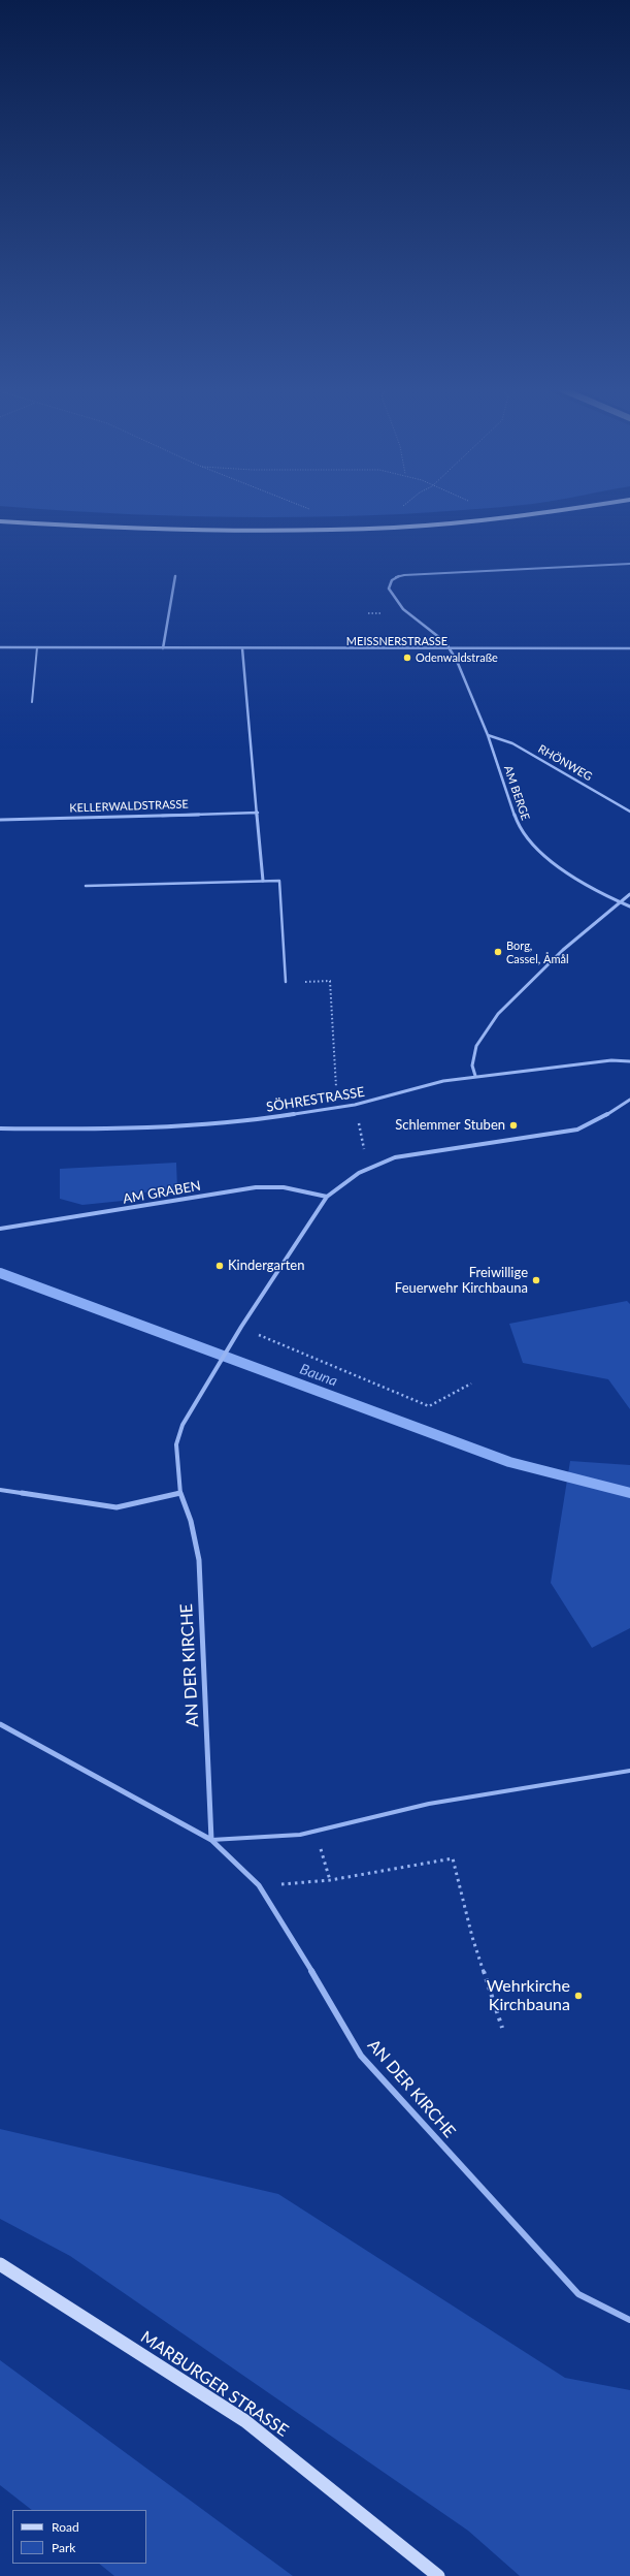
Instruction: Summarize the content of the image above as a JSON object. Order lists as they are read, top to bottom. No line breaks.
{"streets":{"main road":["MARBURGER STRASSE"],"street":["MEISSNERSTRASSE","RHÖNWEG","AM BERGE","KELLERWALDSTRASSE","SÖHRESTRASSE","AM GRABEN","AN DER KIRCHE"]},"crossings":[["MEISSNERSTRASSE","AM BERGE"],["RHÖNWEG","AM BERGE"],["AM GRABEN","AN DER KIRCHE"]],"water":["Bauna"],"places":["Odenwaldstraße","Borg, Cassel, Åmål","Schlemmer Stuben","Kindergarten","Freiwillige Feuerwehr Kirchbauna","Wehrkirche Kirchbauna"],"legend":["Road","Park"]}
